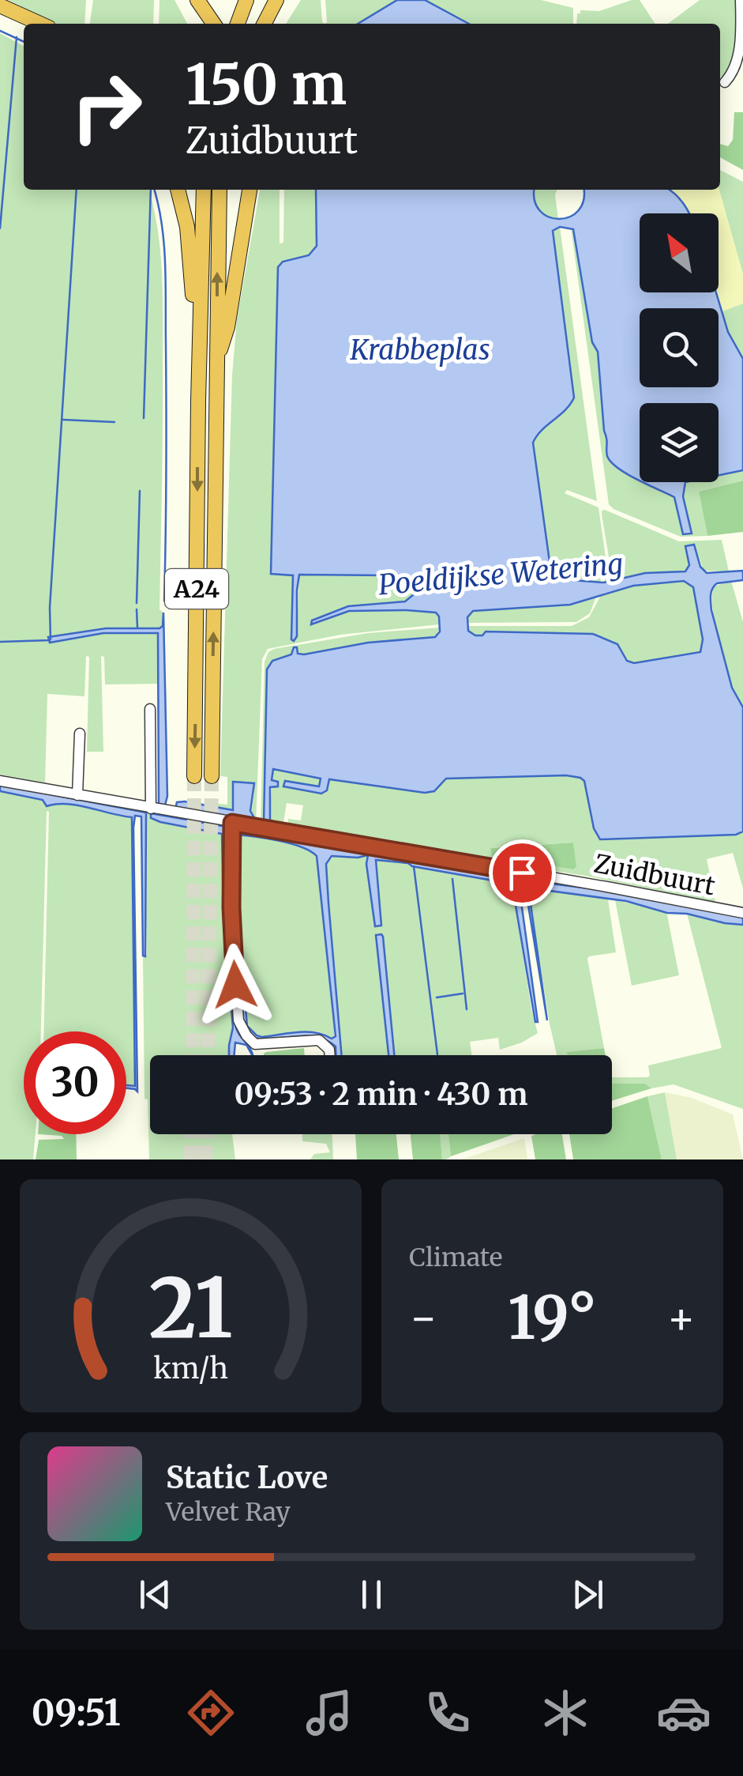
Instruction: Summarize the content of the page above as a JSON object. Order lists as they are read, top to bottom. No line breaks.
{"streets":{"highway":["A24"],"street":["Zuidbuurt"]},"water":["Krabbeplas","Poeldijkse Wetering"],"north":"top left","page":{"turn":["150 m","Zuidbuurt"],"limit":"30","trip":"09:53 · 2 min · 430 m","tile":"Climate","heat":["−","19°","+"],"song":["Static Love","Velvet Ray"],"tabs":"09:51","gauge":["21","km/h"]}}
